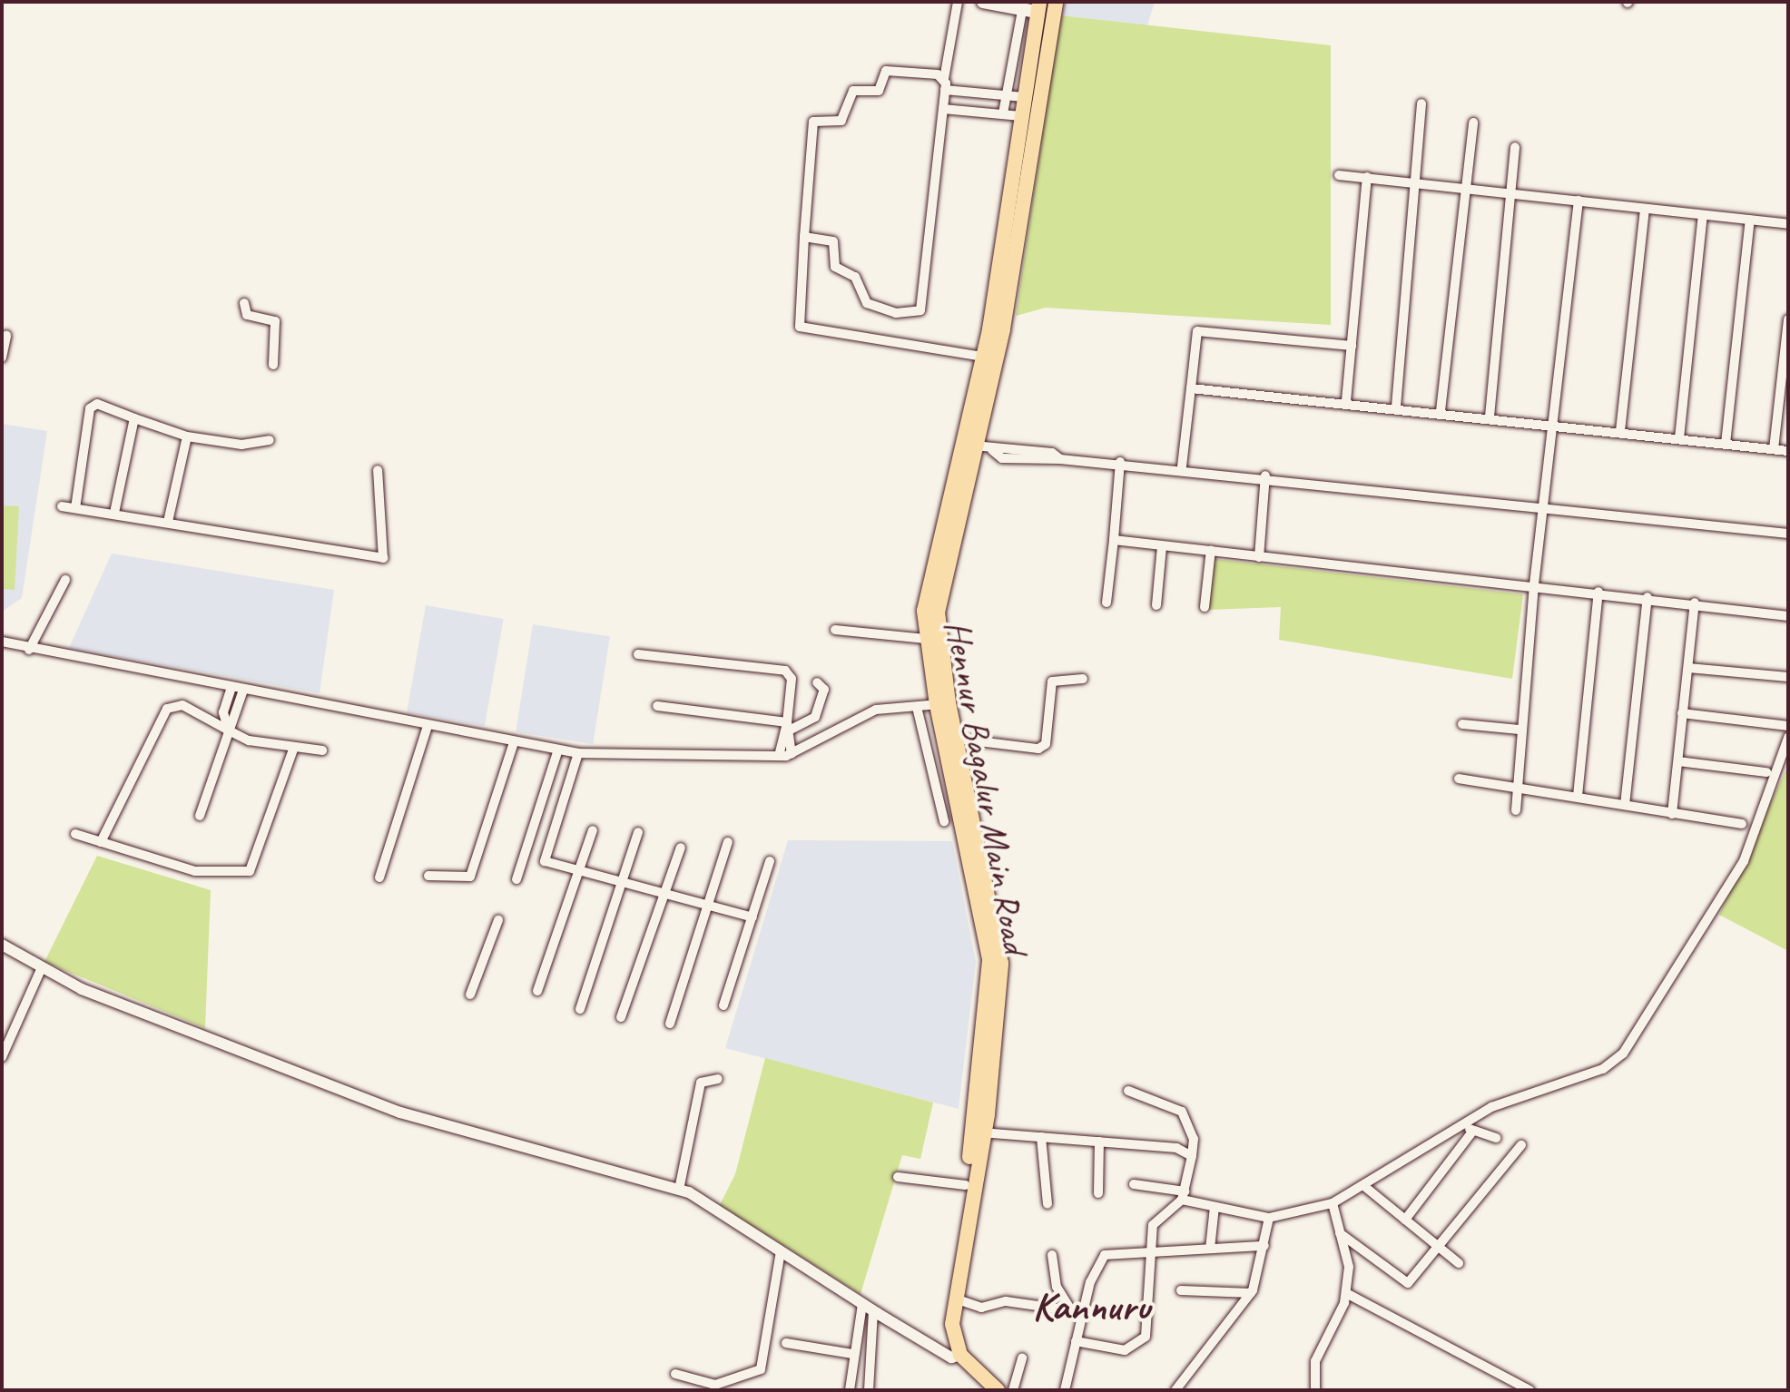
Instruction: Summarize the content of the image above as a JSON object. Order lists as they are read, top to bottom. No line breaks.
{"streets":{"main road":["Hennur Bagalur Main Road"]},"districts":["Kannuru"]}
